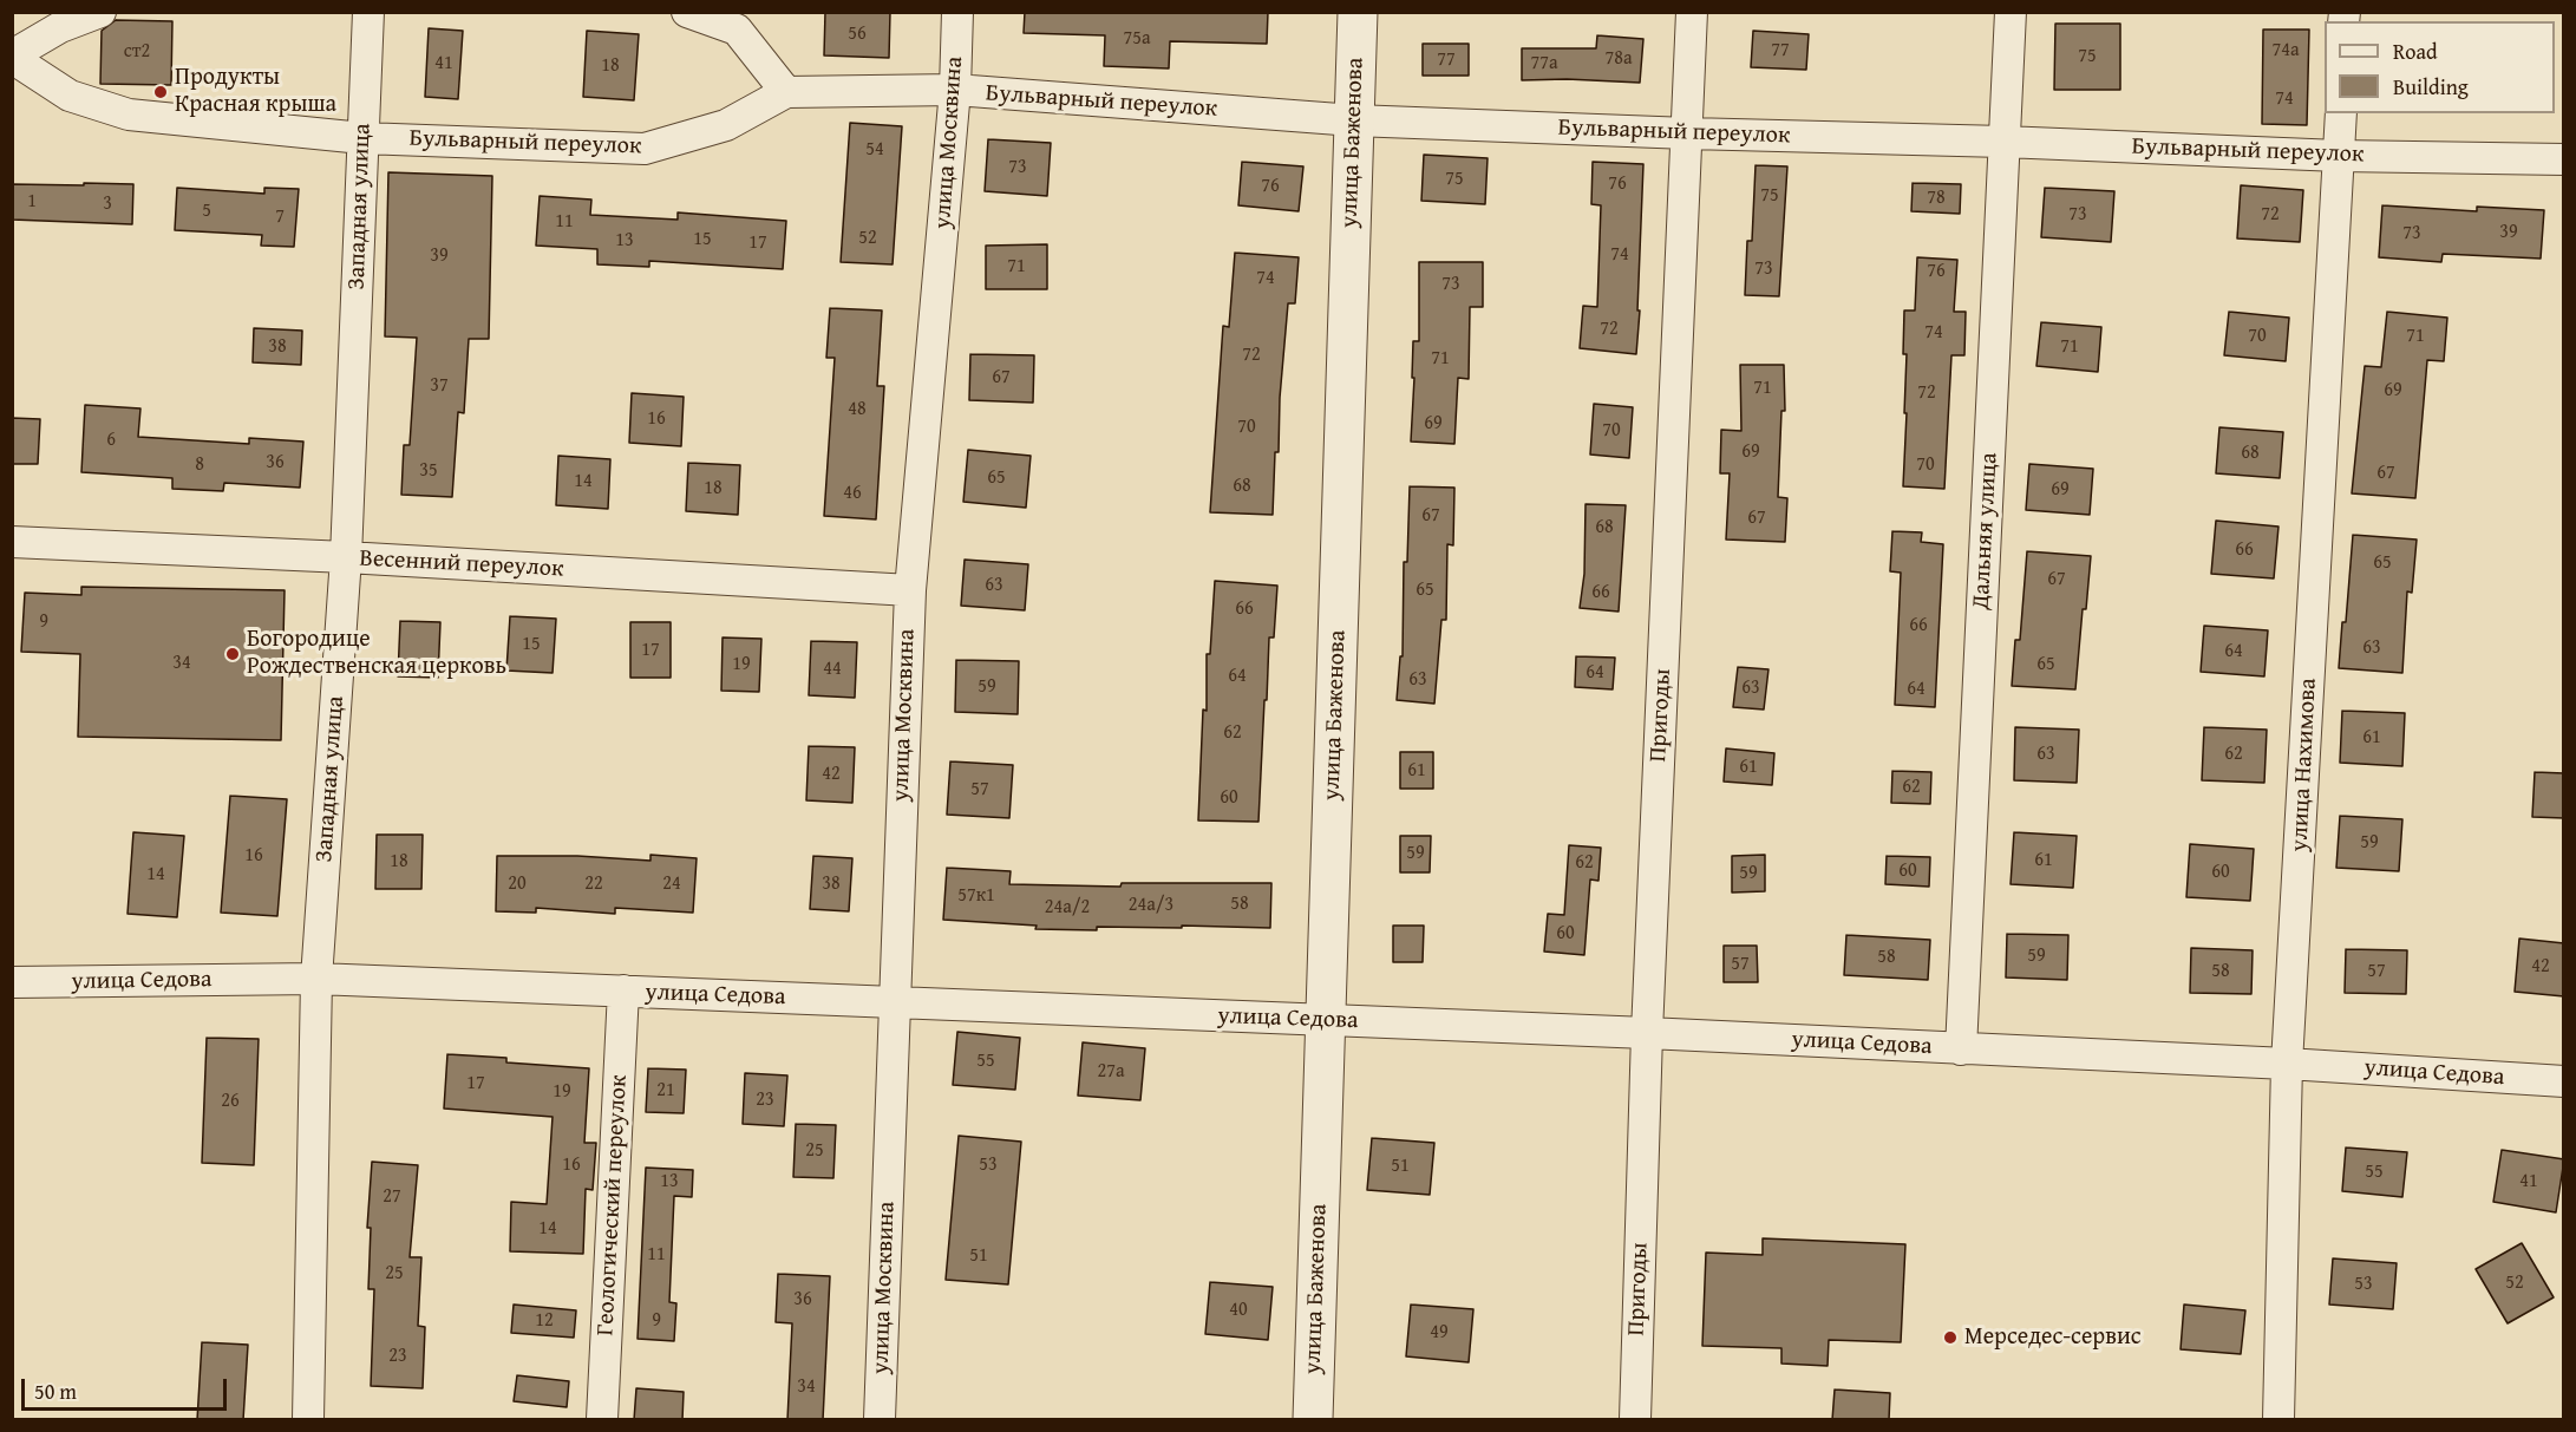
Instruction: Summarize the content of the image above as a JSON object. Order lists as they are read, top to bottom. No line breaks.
{"streets":{"street":["Бульварный переулок","улица Москвина","улица Баженова","Западная улица","Дальняя улица","Весенний переулок","Пригоды","улица Нахимова","улица Седова","Геологический переулок"]},"crossings":[["Бульварный переулок","улица Москвина"],["Бульварный переулок","улица Баженова"],["Бульварный переулок","Западная улица"],["Бульварный переулок","Дальняя улица"],["Бульварный переулок","Пригоды"],["Бульварный переулок","улица Нахимова"],["улица Москвина","Весенний переулок"],["улица Москвина","улица Седова"],["улица Баженова","улица Седова"],["Западная улица","Весенний переулок"],["Западная улица","улица Седова"],["Дальняя улица","улица Седова"],["Пригоды","улица Седова"],["улица Нахимова","улица Седова"],["улица Седова","Геологический переулок"]],"places":["Продукты Красная крыша","Богородице Рождественская церковь","Мерседес-сервис"],"house_numbers":["56","75а","77","74а","ст2","75","78а","77","41","77а","18","74","54","73","75","76","76","75","78","1","3","5","73","72","7","11","39","73","52","15","13","17","74","39","71","73","76","74","73","72","74","70","71","38","71","72","71","67","37","71","69","72","48","16","69","70","70","6","69","68","36","8","70","35","67","65","14","68","18","69","46","67","67","68","66","65","67","63","65","66","66","9","66","15","63","17","64","34","19","65","44","64","64","63","59","63","64","62","61","63","62","61","61","42","62","57","60","59","59","16","61","18","62","60","60","59","14","20","22","24","38","57к1","58","24а/3","24а/2","60","59","58","57","42","58","57","55","27а","17","21","19","23","26","25","16","53","51","55","13","41","27","14","11","51","25","52","53","36","40","12","9","49","23","34"],"legend":["Road","Building"],"scale_bar":"50 m"}
